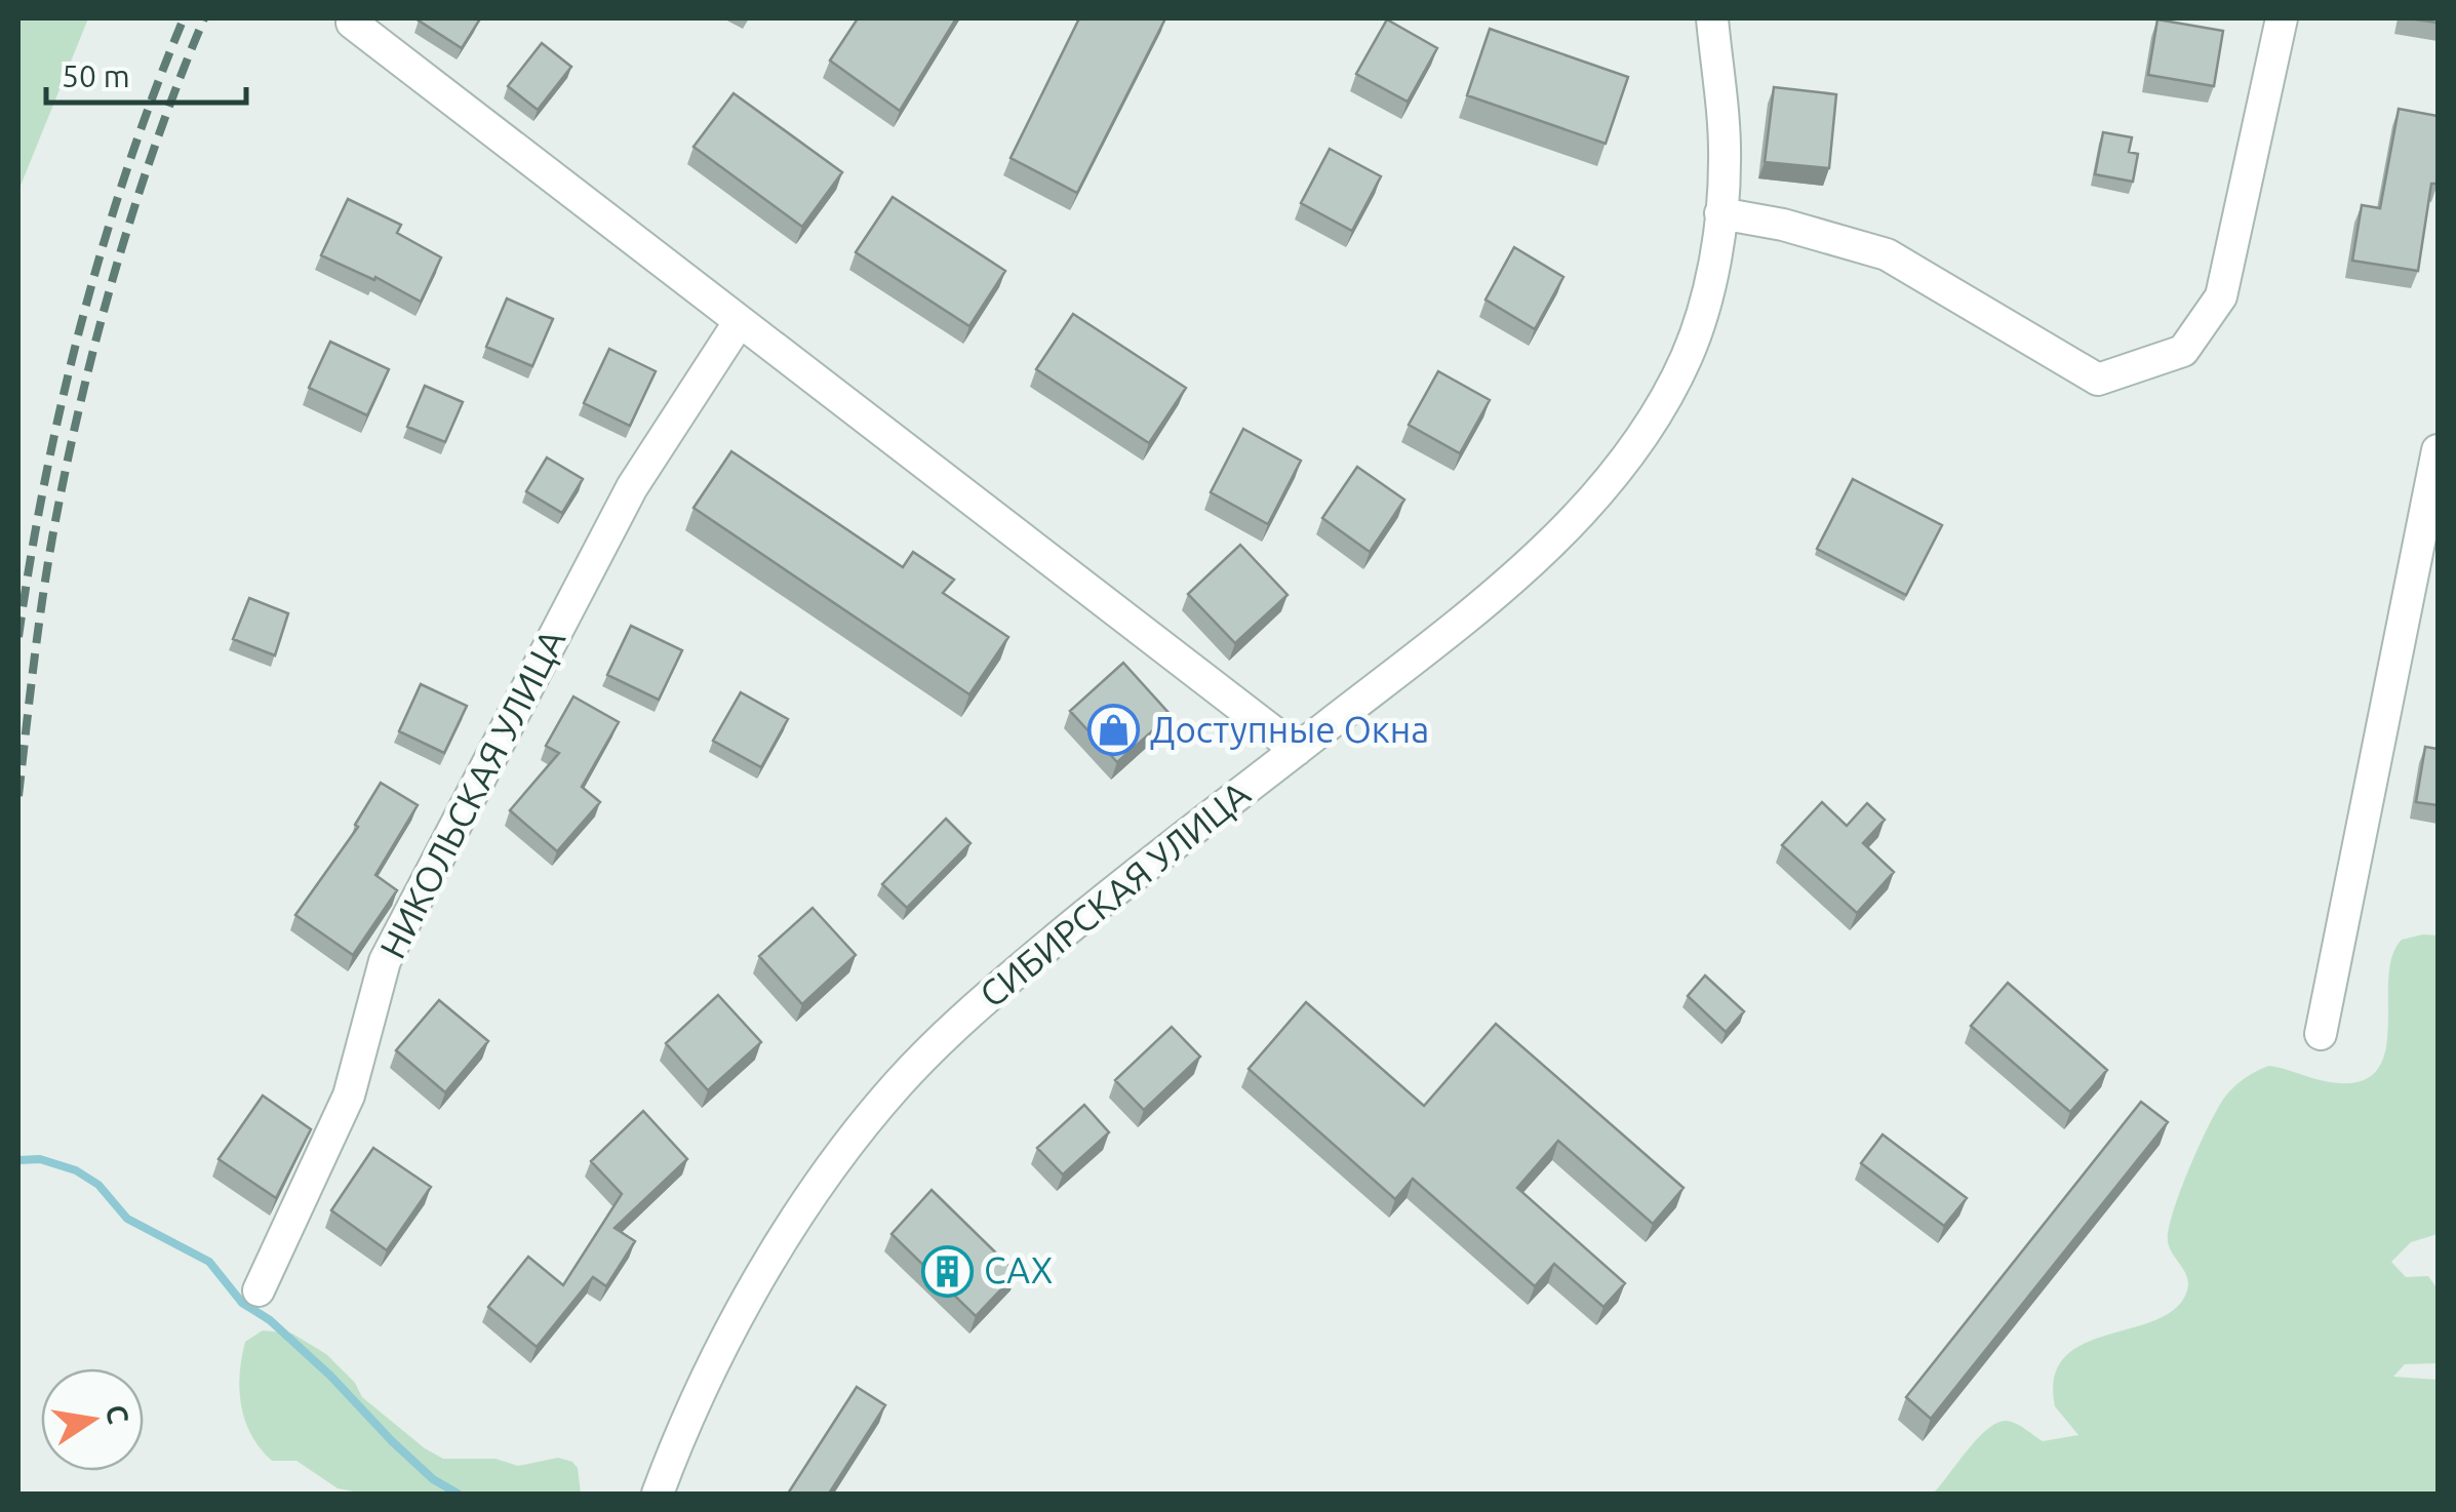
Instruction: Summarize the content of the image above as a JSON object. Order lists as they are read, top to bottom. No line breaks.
{"streets":{"street":["НИКОЛЬСКАЯ УЛИЦА","СИБИРСКАЯ УЛИЦА"]},"places":{"shop":["Доступные Окна"],"building":["САХ"]},"scale_bar":"50 m","north":"right"}
